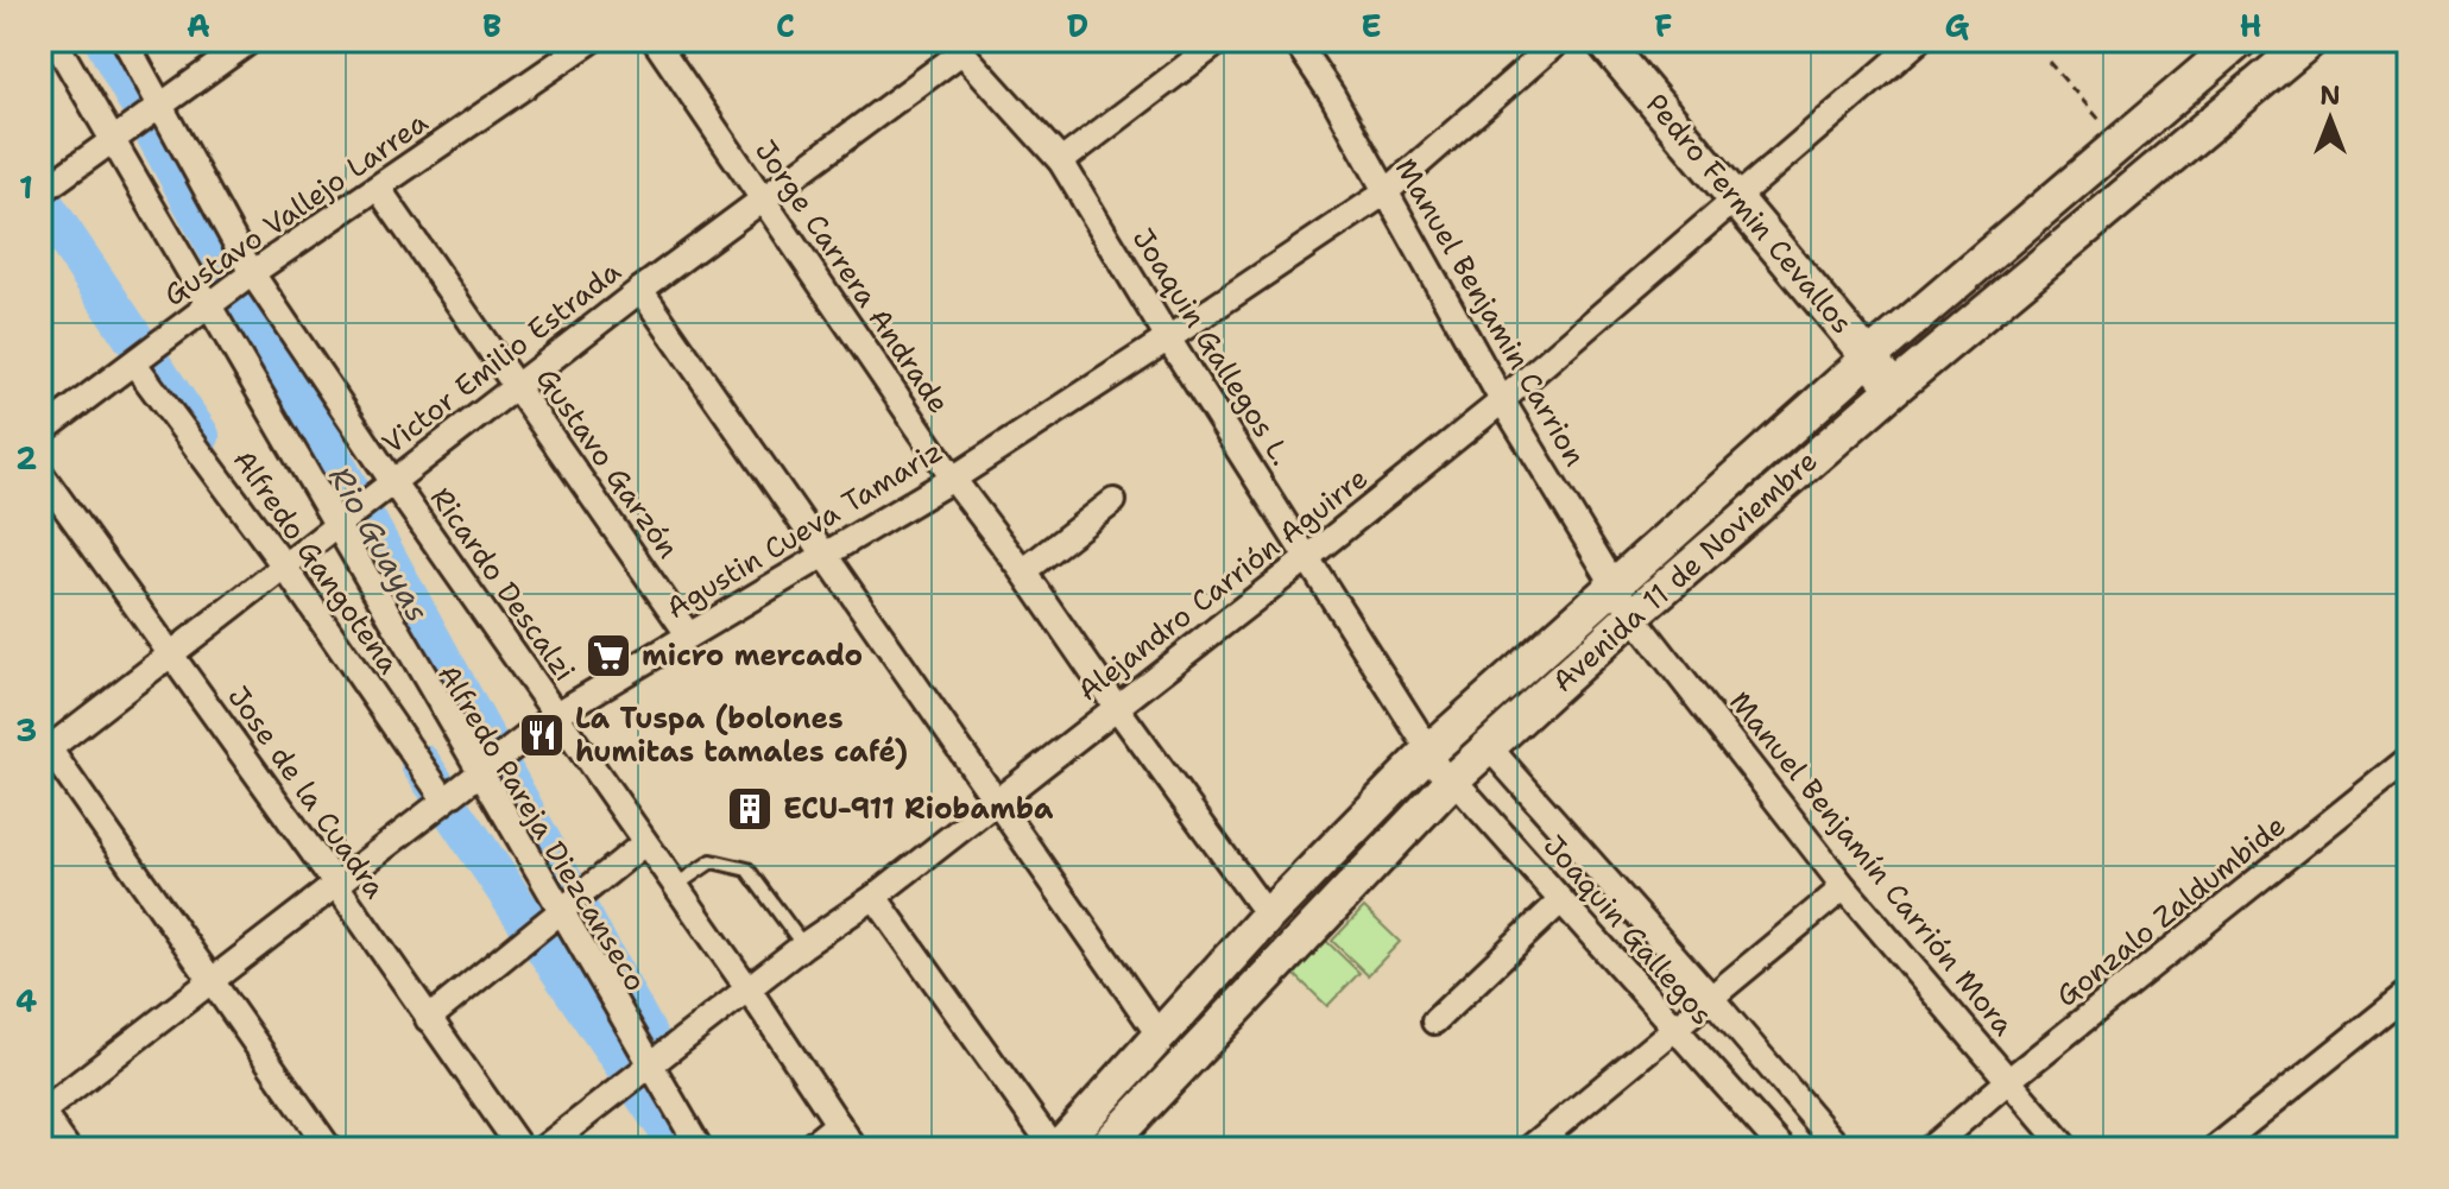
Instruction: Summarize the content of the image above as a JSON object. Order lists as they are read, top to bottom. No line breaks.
{"streets":{"street":["Gustavo Vallejo Larrea","Pedro Fermin Cevallos","Jorge Carrera Andrade","Manuel Benjamin Carrion","Joaquin Gallegos L.","Victor Emilio Estrada","Gustavo Garzón","Agustin Cueva Tamariz","Alfredo Gangotena","Avenida 11 de Noviembre","Ricardo Descalzi","Alejandro Carrión Aguirre","Jose de la Cuadra","Alfredo Pareja Diezcanseco","Manuel Benjamín Carrión Mora","Gonzalo Zaldumbide","Joaquin Gallegos"]},"crossings":[["Gustavo Vallejo Larrea","Gustavo Garzón"],["Gustavo Vallejo Larrea","Alfredo Gangotena"],["Gustavo Vallejo Larrea","Ricardo Descalzi"],["Pedro Fermin Cevallos","Avenida 11 de Noviembre"],["Pedro Fermin Cevallos","Alejandro Carrión Aguirre"],["Jorge Carrera Andrade","Victor Emilio Estrada"],["Jorge Carrera Andrade","Agustin Cueva Tamariz"],["Jorge Carrera Andrade","Avenida 11 de Noviembre"],["Jorge Carrera Andrade","Alejandro Carrión Aguirre"],["Manuel Benjamin Carrion","Agustin Cueva Tamariz"],["Manuel Benjamin Carrion","Avenida 11 de Noviembre"],["Manuel Benjamin Carrion","Alejandro Carrión Aguirre"],["Manuel Benjamin Carrion","Manuel Benjamín Carrión Mora"],["Joaquin Gallegos L.","Victor Emilio Estrada"],["Joaquin Gallegos L.","Agustin Cueva Tamariz"],["Joaquin Gallegos L.","Avenida 11 de Noviembre"],["Joaquin Gallegos L.","Alejandro Carrión Aguirre"],["Joaquin Gallegos L.","Joaquin Gallegos"],["Victor Emilio Estrada","Gustavo Garzón"],["Victor Emilio Estrada","Alfredo Gangotena"],["Victor Emilio Estrada","Ricardo Descalzi"],["Victor Emilio Estrada","Jose de la Cuadra"],["Gustavo Garzón","Agustin Cueva Tamariz"],["Agustin Cueva Tamariz","Alfredo Gangotena"],["Agustin Cueva Tamariz","Ricardo Descalzi"],["Agustin Cueva Tamariz","Jose de la Cuadra"],["Avenida 11 de Noviembre","Manuel Benjamín Carrión Mora"],["Avenida 11 de Noviembre","Joaquin Gallegos"],["Ricardo Descalzi","Alejandro Carrión Aguirre"],["Manuel Benjamín Carrión Mora","Gonzalo Zaldumbide"]],"water":["Rio Guayas"],"places":{"supermarket":["micro mercado"],"restaurant":["La Tuspa (bolones humitas tamales café)"],"building":["ECU-911 Riobamba"]},"north":"top","grid":{"columns":["A","B","C","D","E","F","G","H"],"rows":["1","2","3","4"]}}
